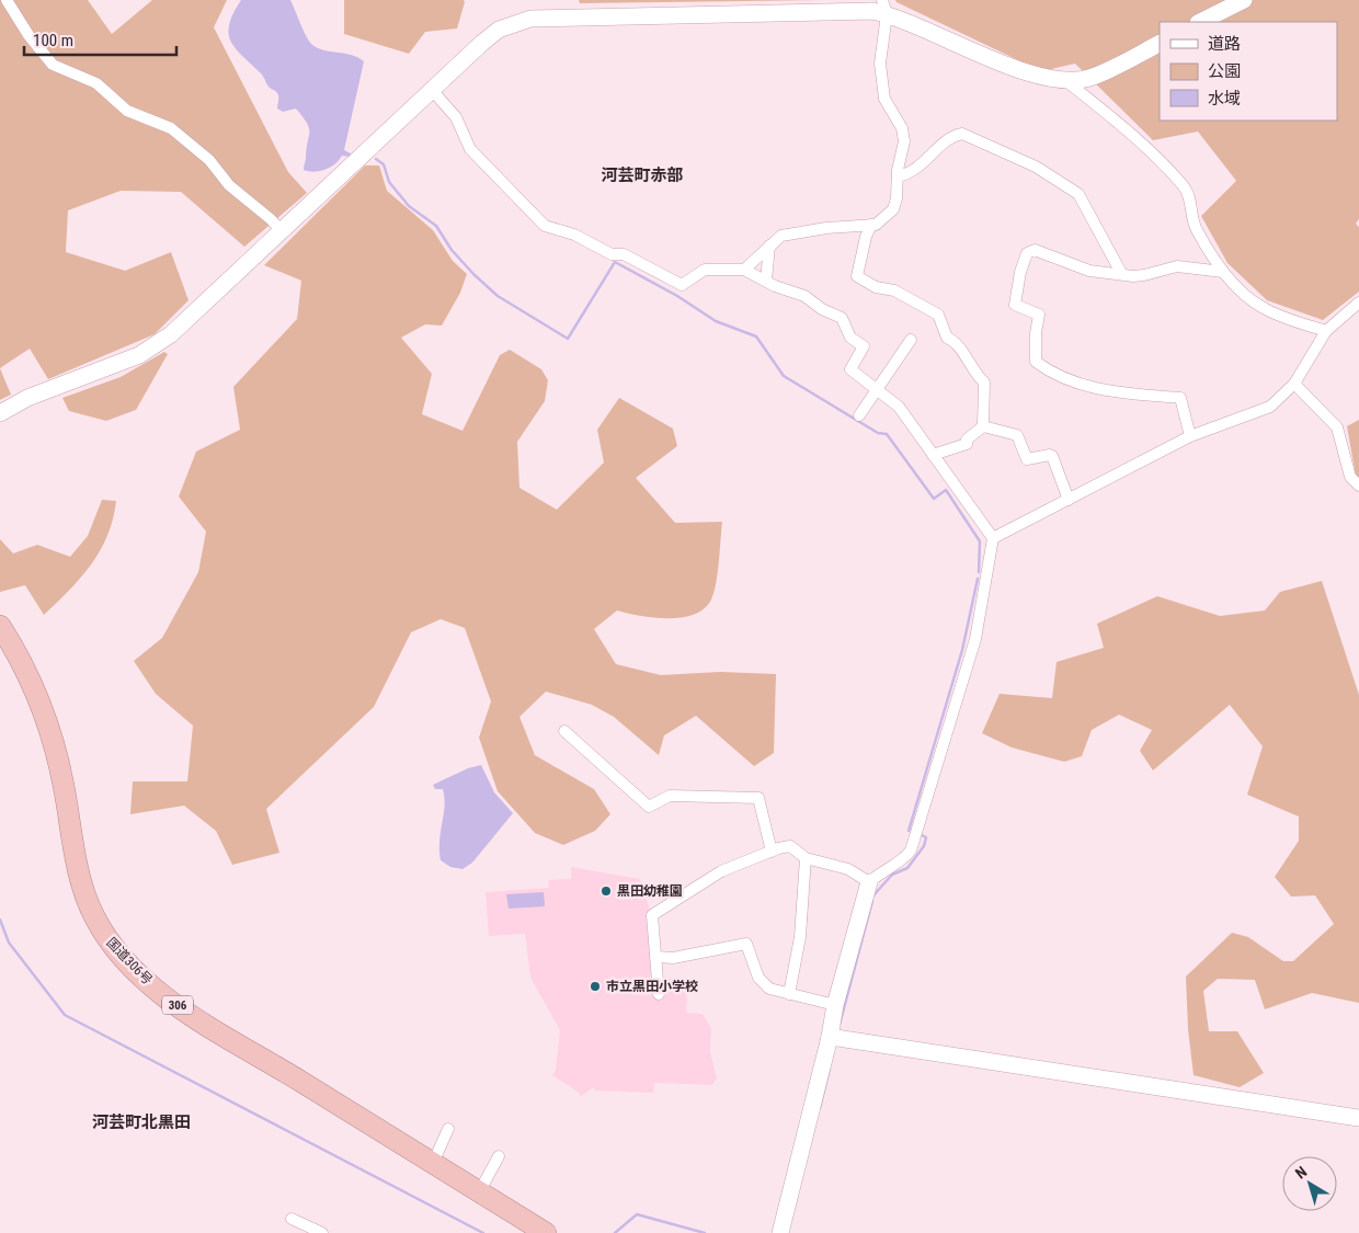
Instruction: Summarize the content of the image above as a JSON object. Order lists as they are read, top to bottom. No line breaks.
{"streets":{"highway":["国道306号","306"]},"districts":["河芸町赤部","河芸町北黒田"],"places":["黒田幼稚園","市立黒田小学校"],"legend":["道路","公園","水域"],"scale_bar":"100 m","north":"top left"}
